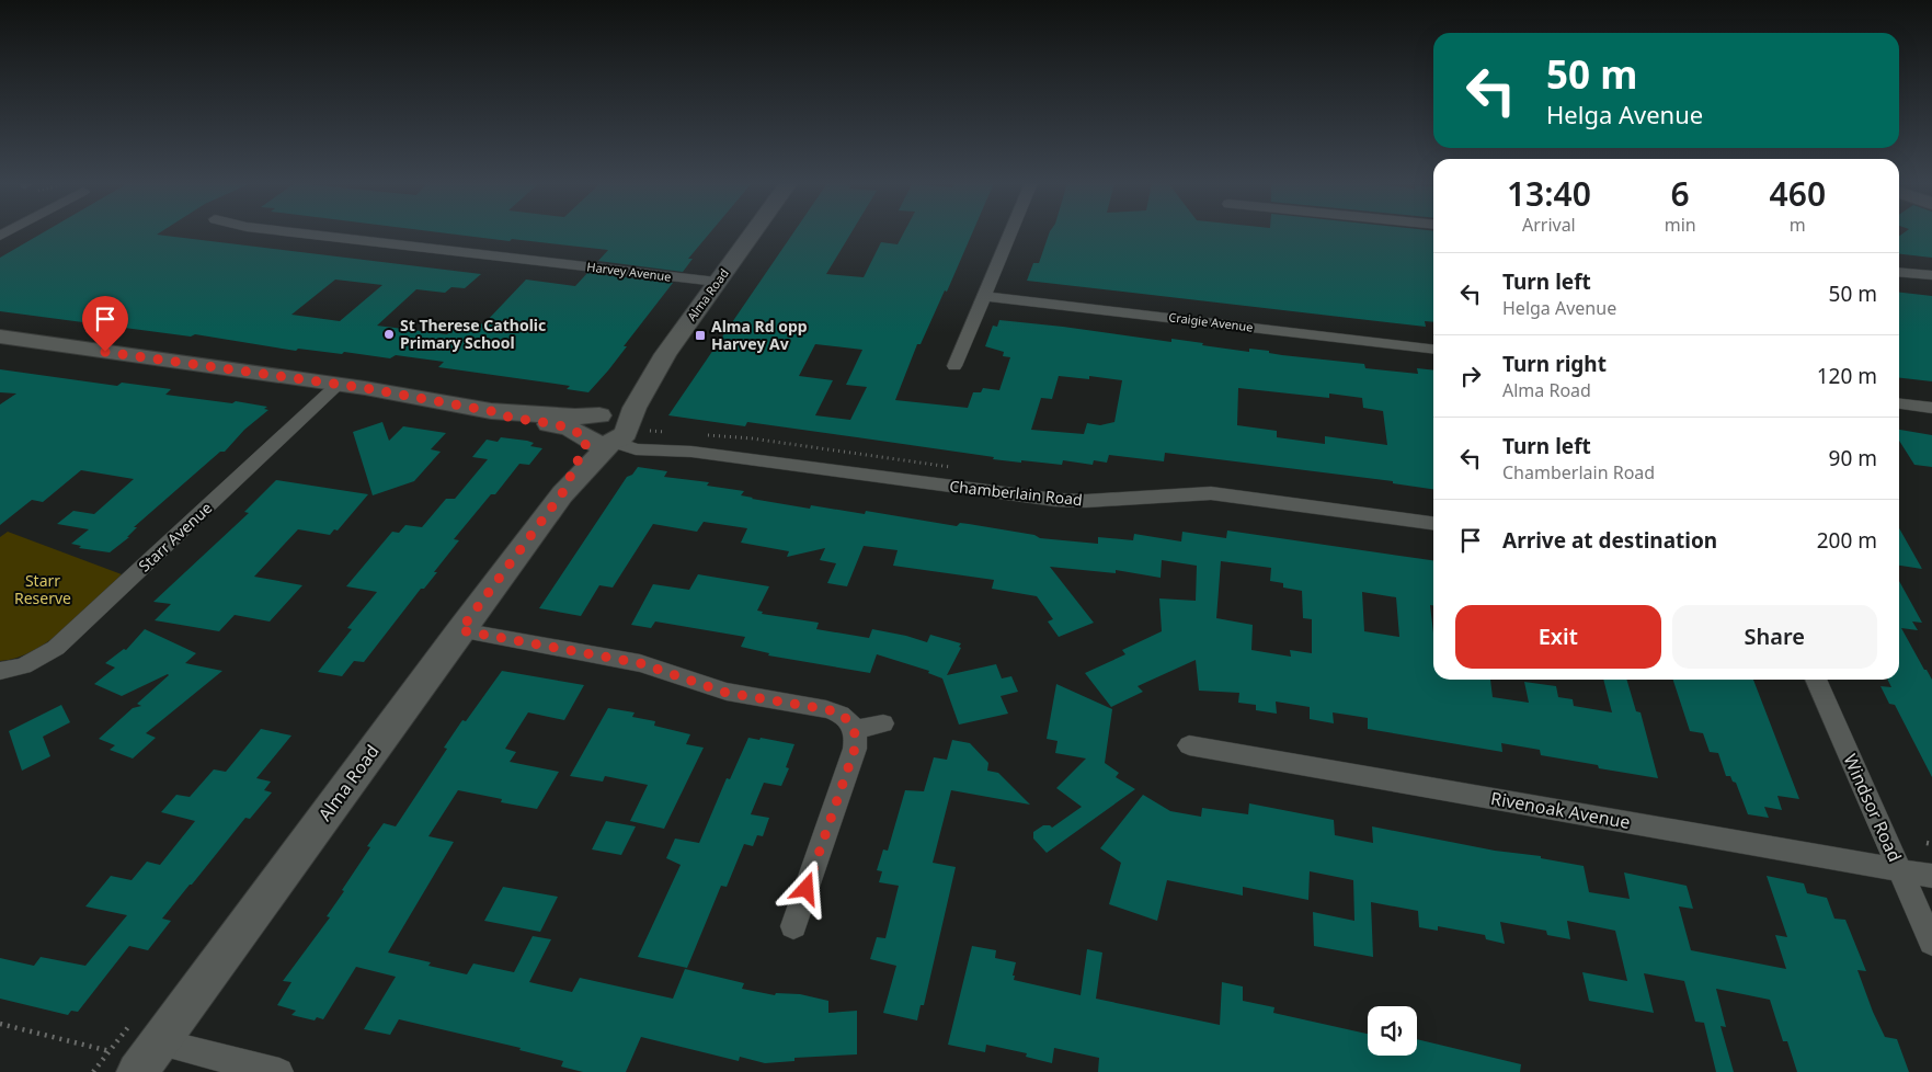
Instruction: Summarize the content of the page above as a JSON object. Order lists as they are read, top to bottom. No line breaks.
{"streets":{"main road":["Alma Road","Chamberlain Road"],"street":["Harvey Avenue","Craigie Avenue","Starr Avenue","Windsor Road","Rivenoak Avenue"]},"crossings":[["Harvey Avenue","Alma Road"],["Alma Road","Chamberlain Road"],["Chamberlain Road","Starr Avenue"],["Windsor Road","Rivenoak Avenue"]],"parks":["Starr Reserve"],"places":{"other":["St Therese Catholic Primary School"],"transit":["Alma Rd opp Harvey Av"]},"page":{"turn":["50 m","Helga Avenue"],"eta":["13:40","Arrival","6","min","460","m"],"list":[{"name":"Turn left","note":"Helga Avenue","value":"50 m"},{"name":"Turn right","note":"Alma Road","value":"120 m"},{"name":"Turn left","note":"Chamberlain Road","value":"90 m"},{"name":"Arrive at destination","value":"200 m"}],"buttons":["Exit","Share"]}}
